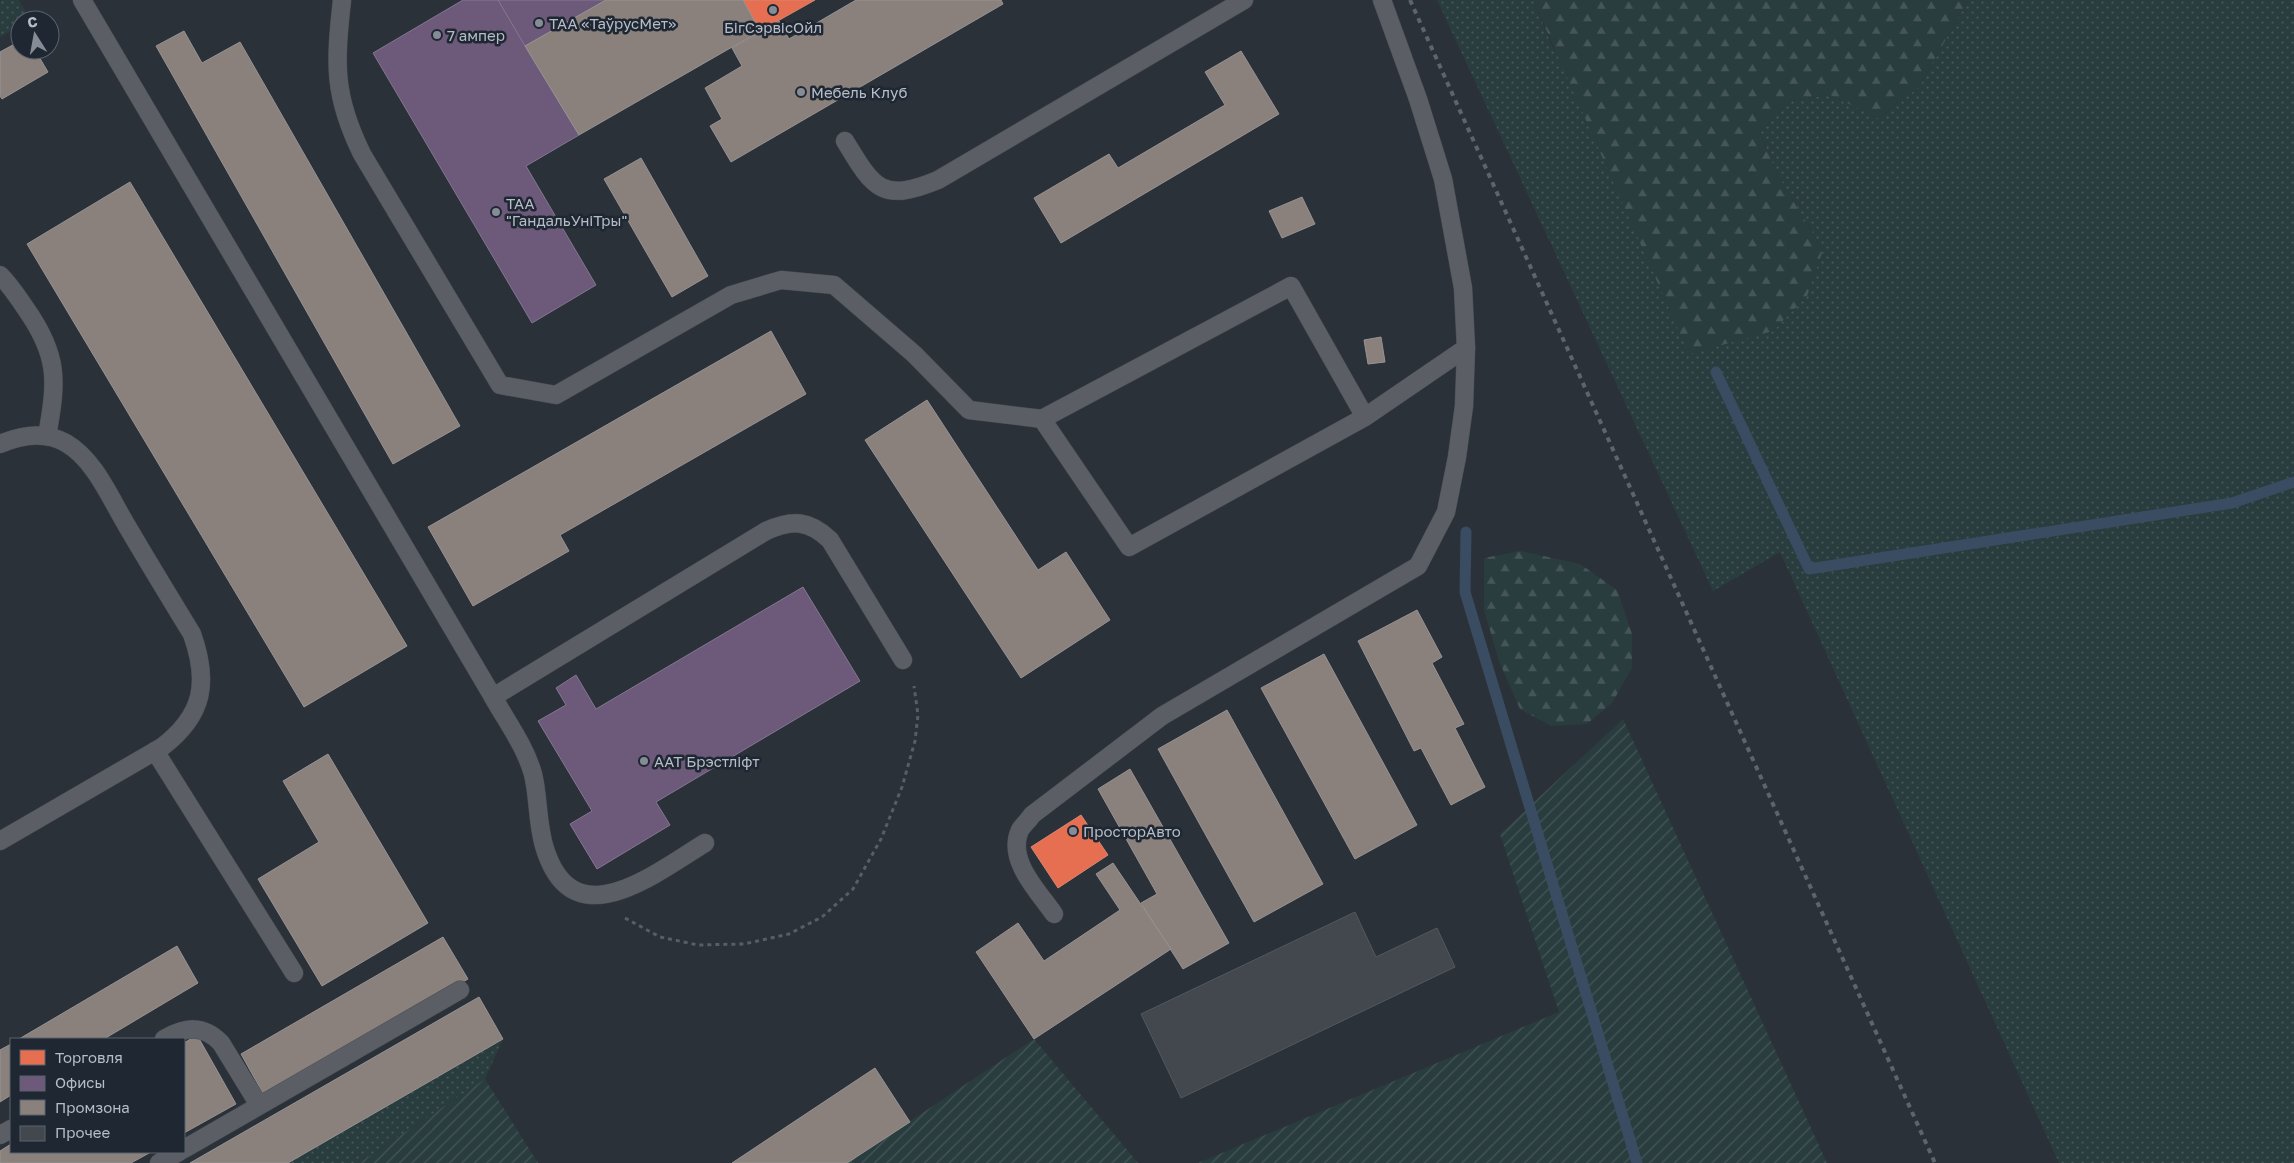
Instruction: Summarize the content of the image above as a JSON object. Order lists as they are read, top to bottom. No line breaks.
{"places":["БігСэрвісОйл","ТАА «ТаўрусМет»","7 ампер","Мебель Клуб","ТАА \"ГандальУніТры\"","ААТ Брэстліфт","ПросторАвто"],"legend":["Торговля","Офисы","Промзона","Прочее"],"north":"top"}
